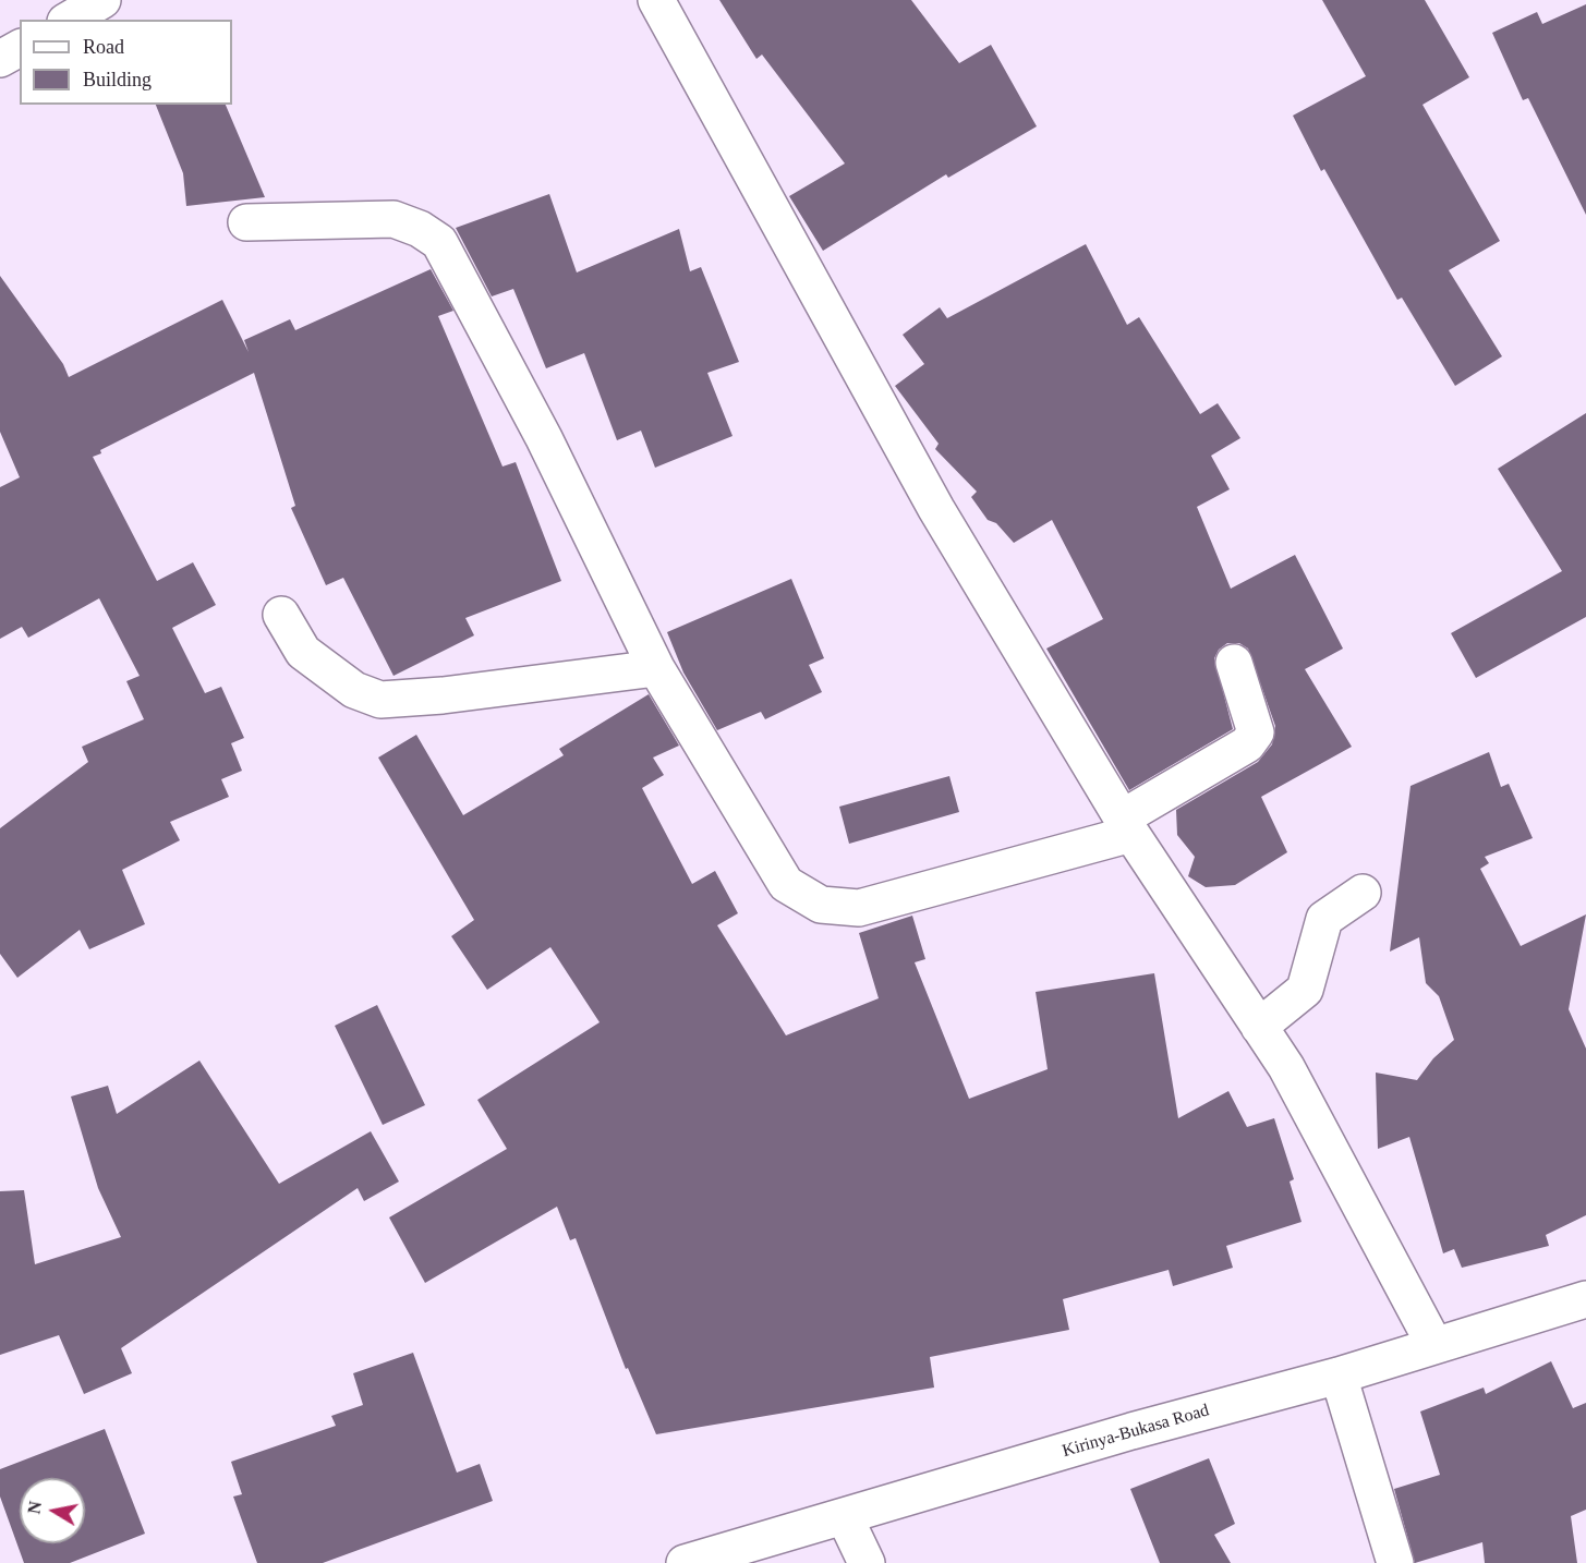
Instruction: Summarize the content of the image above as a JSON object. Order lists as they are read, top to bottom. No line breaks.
{"streets":{"street":["Kirinya-Bukasa Road"]},"legend":["Road","Building"],"north":"left"}
